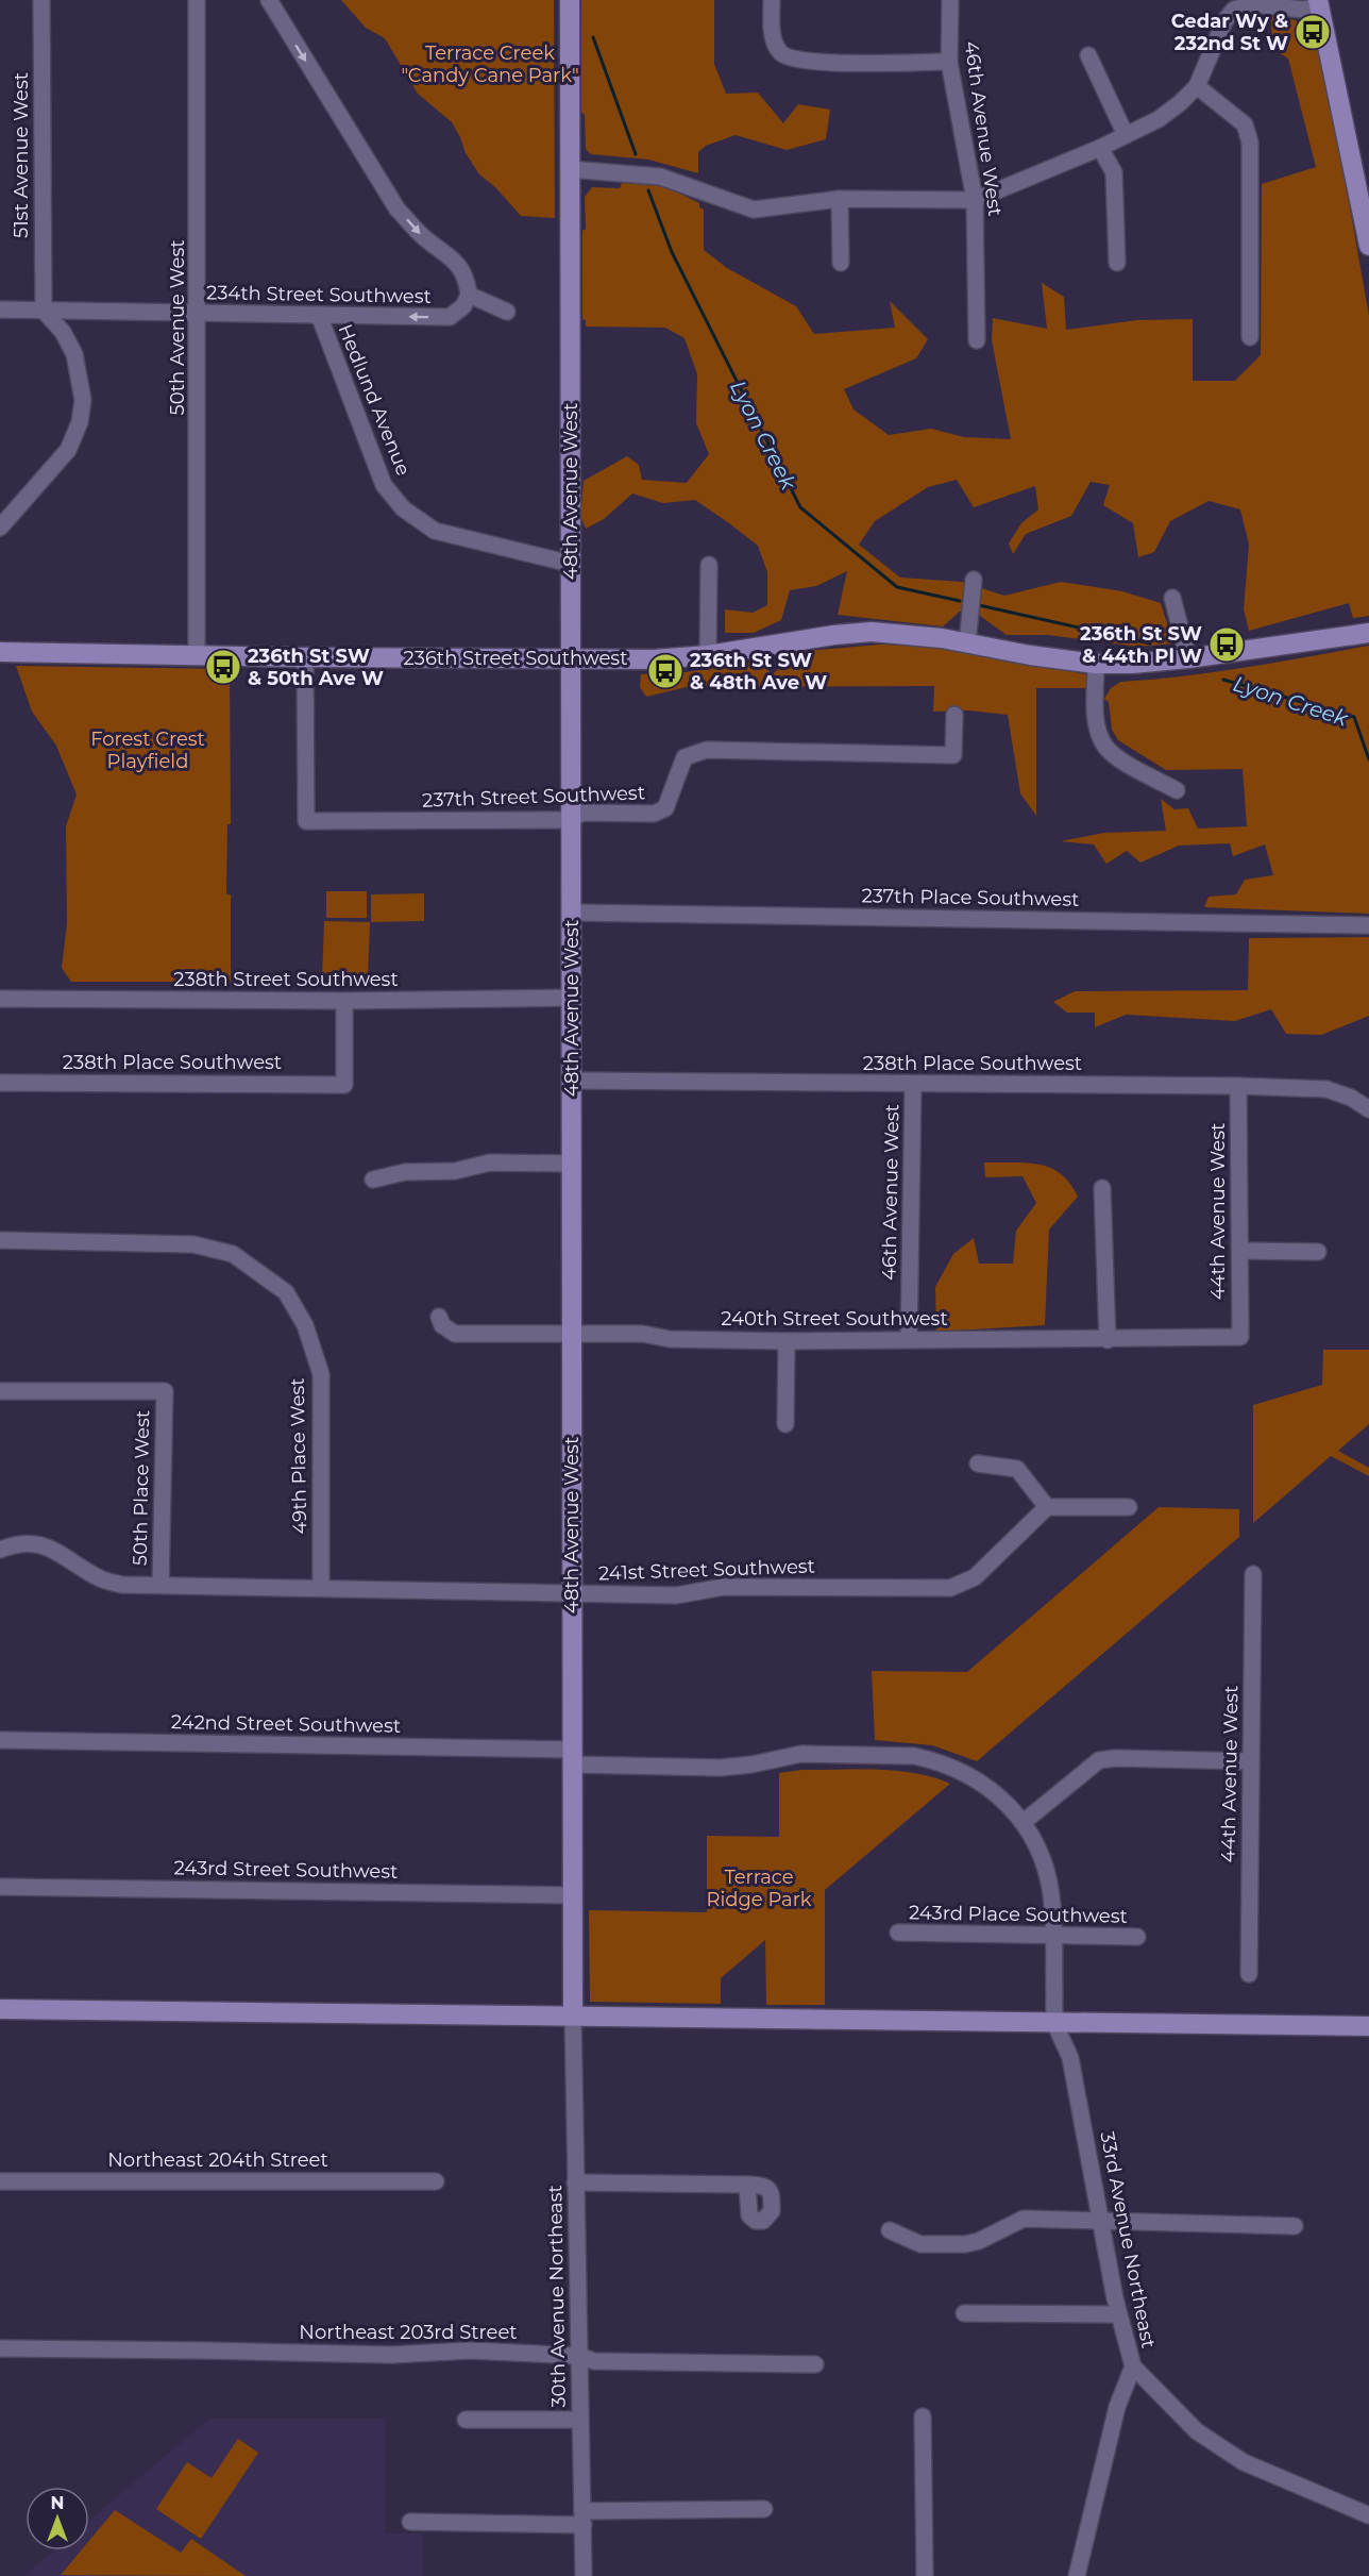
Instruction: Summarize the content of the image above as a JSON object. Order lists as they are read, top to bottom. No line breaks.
{"streets":{"main road":["48th Avenue West","236th Street Southwest"],"street":["46th Avenue West","51st Avenue West","234th Street Southwest","50th Avenue West","Hedlund Avenue","237th Street Southwest","237th Place Southwest","238th Street Southwest","238th Place Southwest","44th Avenue West","240th Street Southwest","49th Place West","50th Place West","241st Street Southwest","242nd Street Southwest","243rd Street Southwest","243rd Place Southwest","Northeast 204th Street","33rd Avenue Northeast","30th Avenue Northeast","Northeast 203rd Street"]},"crossings":[["46th Avenue West","238th Place Southwest"],["46th Avenue West","240th Street Southwest"],["51st Avenue West","234th Street Southwest"],["234th Street Southwest","50th Avenue West"],["234th Street Southwest","Hedlund Avenue"],["50th Avenue West","236th Street Southwest"],["Hedlund Avenue","48th Avenue West"],["48th Avenue West","236th Street Southwest"],["48th Avenue West","237th Street Southwest"],["48th Avenue West","237th Place Southwest"],["48th Avenue West","238th Street Southwest"],["48th Avenue West","238th Place Southwest"],["48th Avenue West","240th Street Southwest"],["48th Avenue West","241st Street Southwest"],["48th Avenue West","242nd Street Southwest"],["48th Avenue West","243rd Street Southwest"],["48th Avenue West","30th Avenue Northeast"],["236th Street Southwest","237th Street Southwest"],["238th Street Southwest","238th Place Southwest"],["238th Place Southwest","44th Avenue West"],["44th Avenue West","240th Street Southwest"],["49th Place West","241st Street Southwest"],["50th Place West","241st Street Southwest"],["242nd Street Southwest","243rd Place Southwest"],["242nd Street Southwest","33rd Avenue Northeast"],["30th Avenue Northeast","Northeast 203rd Street"]],"water":["Lyon Creek"],"parks":["Terrace Creek \"Candy Cane Park\"","Forest Crest Playfield","Terrace Ridge Park"],"places":{"bus stop":["Cedar Wy & 232nd St W","236th St SW & 44th Pl W","236th St SW & 50th Ave W","236th St SW & 48th Ave W"]},"north":"top"}
